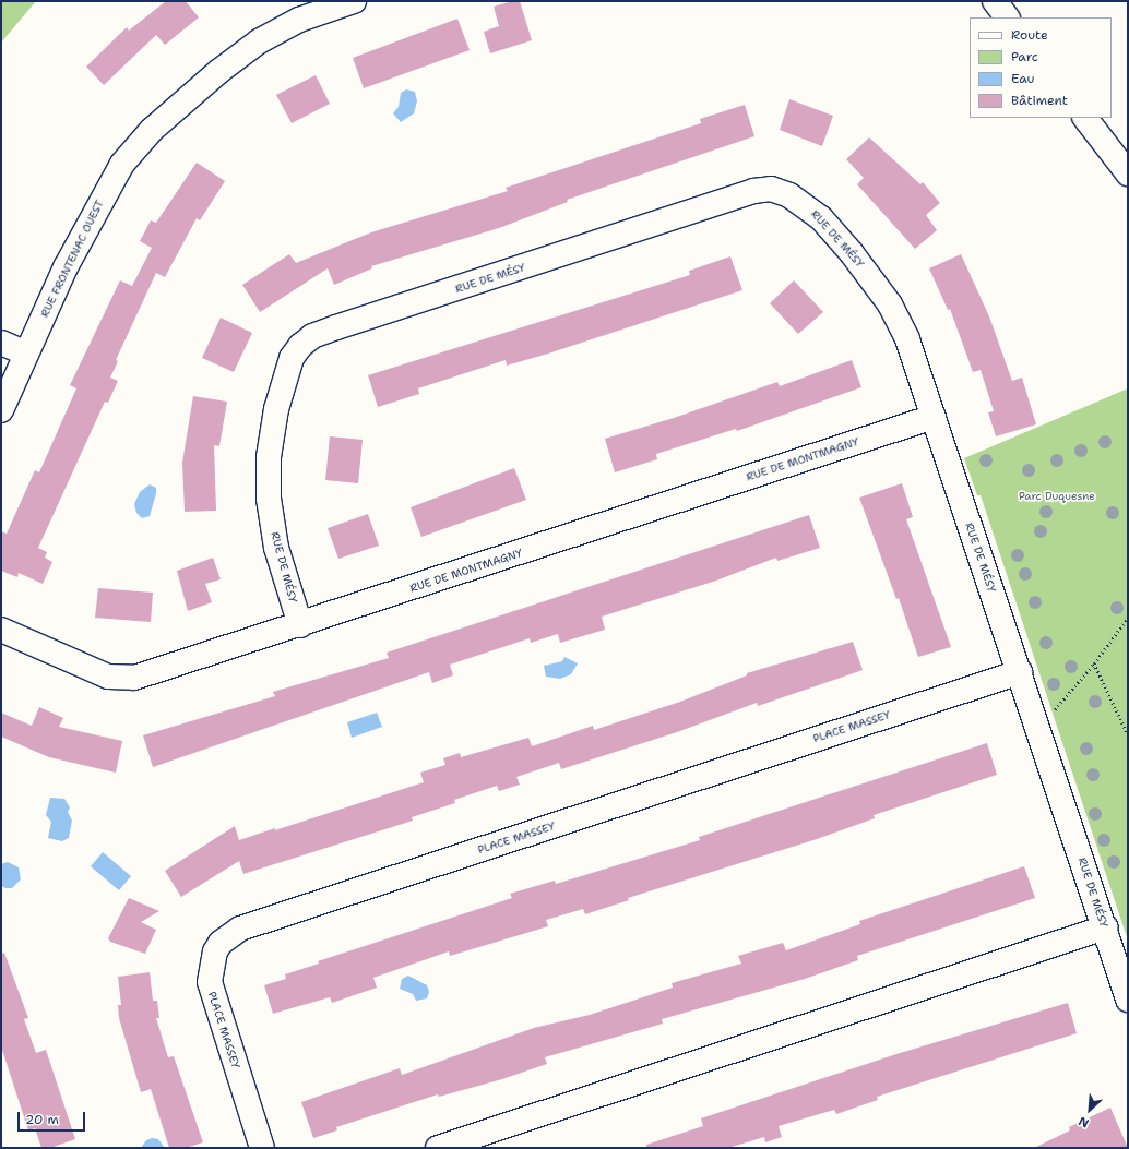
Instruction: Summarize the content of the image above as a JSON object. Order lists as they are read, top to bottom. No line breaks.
{"streets":{"street":["RUE DE MÉSY","RUE FRONTENAC OUEST","RUE DE MONTMAGNY","PLACE MASSEY"]},"crossings":[["RUE DE MÉSY","RUE DE MONTMAGNY"],["RUE DE MÉSY","PLACE MASSEY"]],"parks":["Parc Duquesne"],"legend":["Route","Parc","Eau","Bâtiment"],"scale_bar":"20 m","north":"bottom left"}
